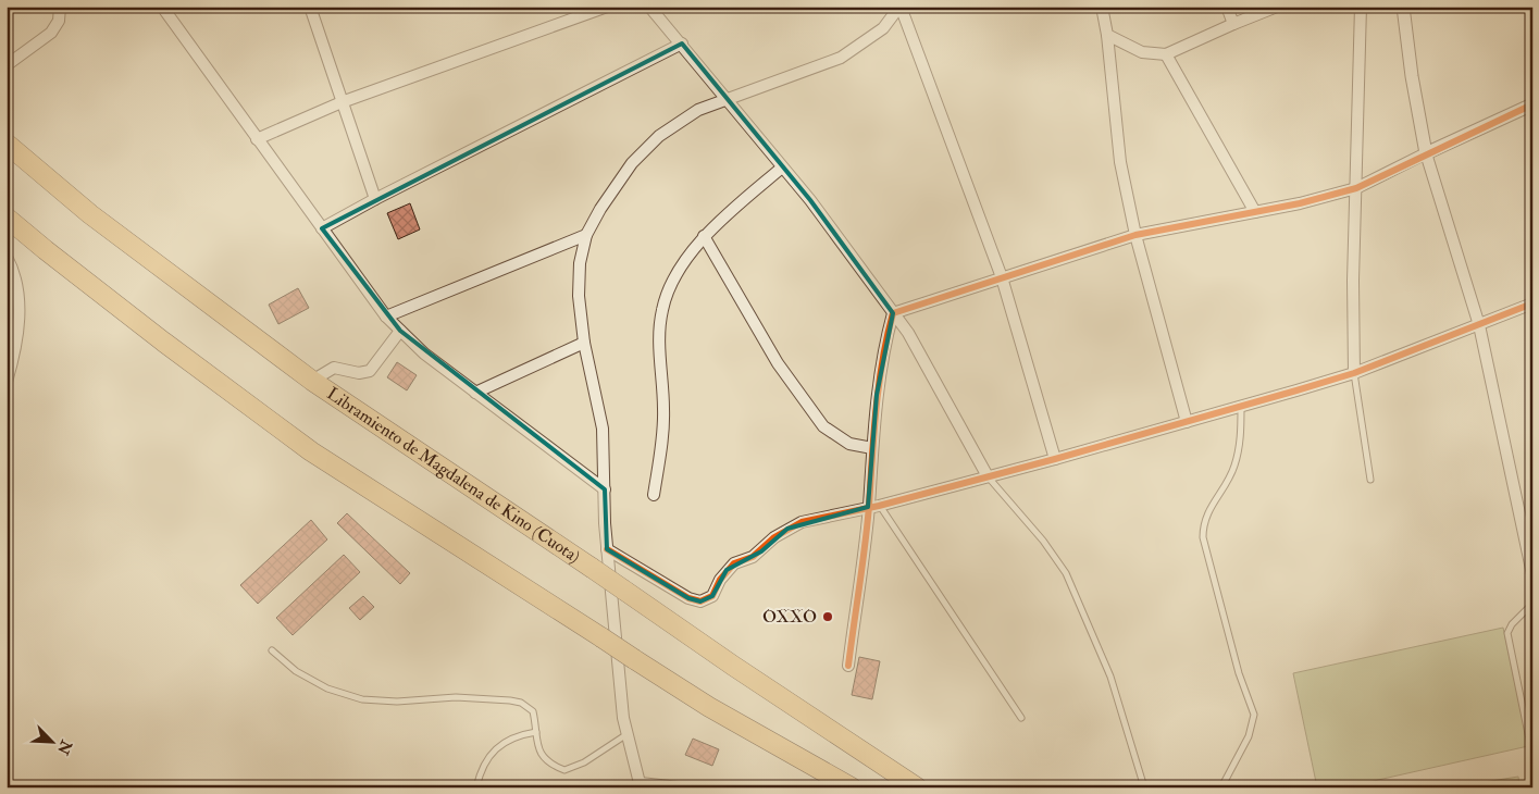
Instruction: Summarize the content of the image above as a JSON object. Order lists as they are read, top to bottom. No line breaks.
{"streets":{"highway":["Libramiento de Magdalena de Kino (Cuota)"]},"places":["OXXO"],"north":"bottom right"}
